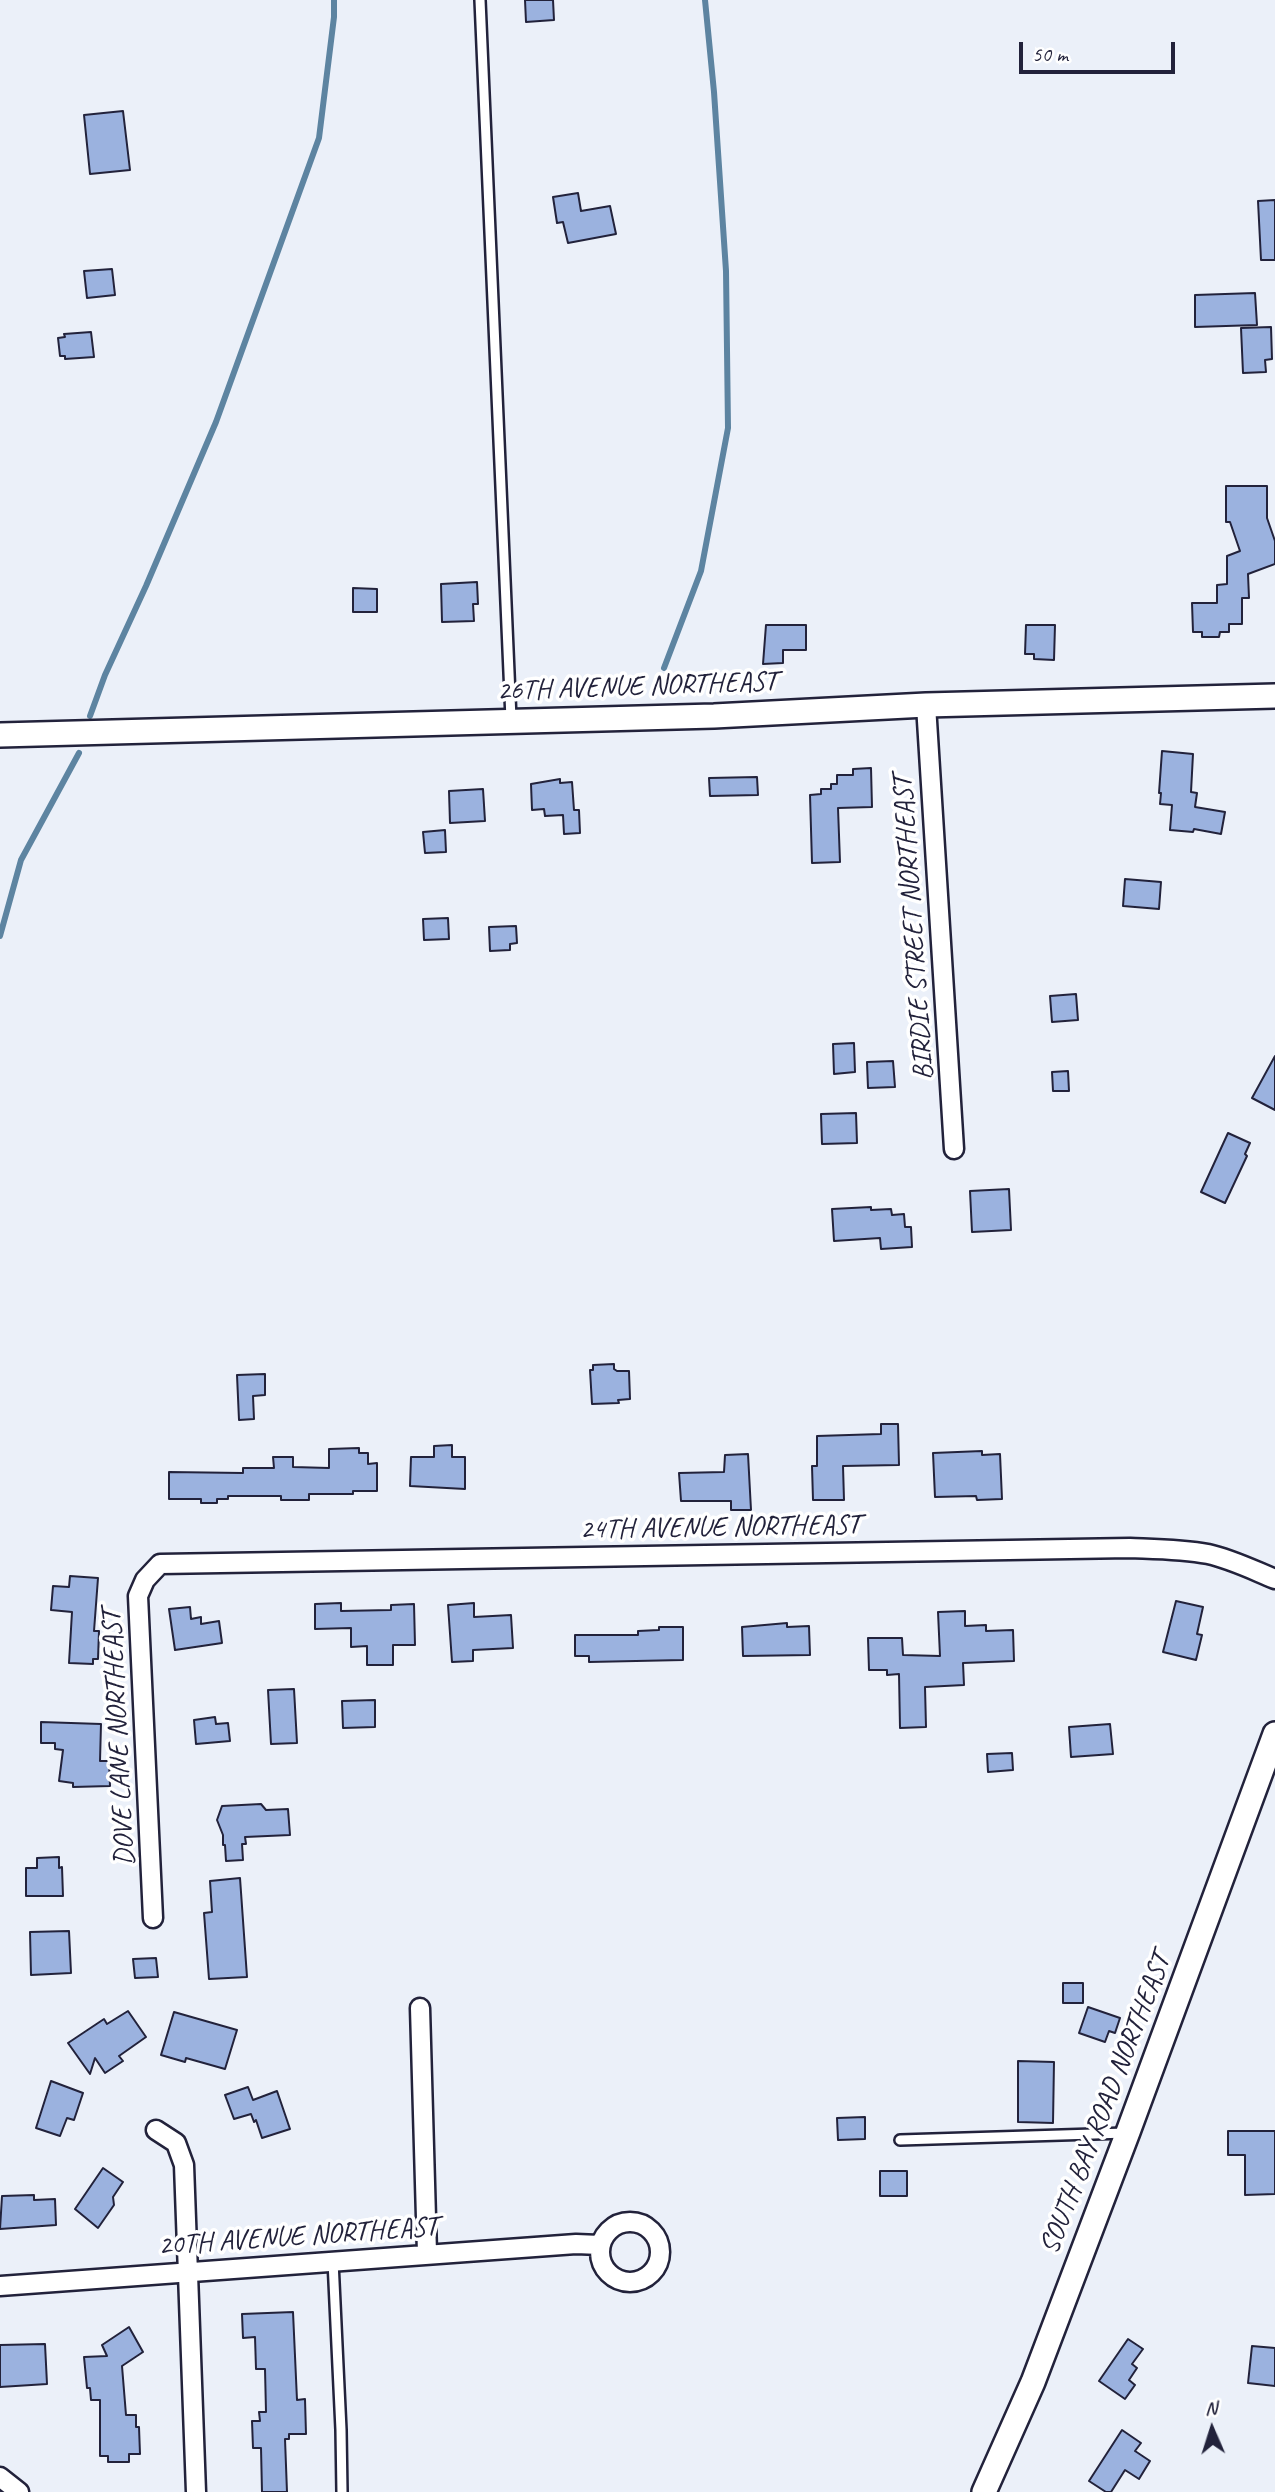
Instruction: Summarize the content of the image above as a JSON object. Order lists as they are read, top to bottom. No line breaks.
{"streets":{"street":["26TH AVENUE NORTHEAST","BIRDIE STREET NORTHEAST","24TH AVENUE NORTHEAST","DOVE LANE NORTHEAST","SOUTH BAY ROAD NORTHEAST","20TH AVENUE NORTHEAST"]},"crossings":[["26TH AVENUE NORTHEAST","BIRDIE STREET NORTHEAST"],["24TH AVENUE NORTHEAST","DOVE LANE NORTHEAST"]],"scale_bar":"50 m","north":"top"}
